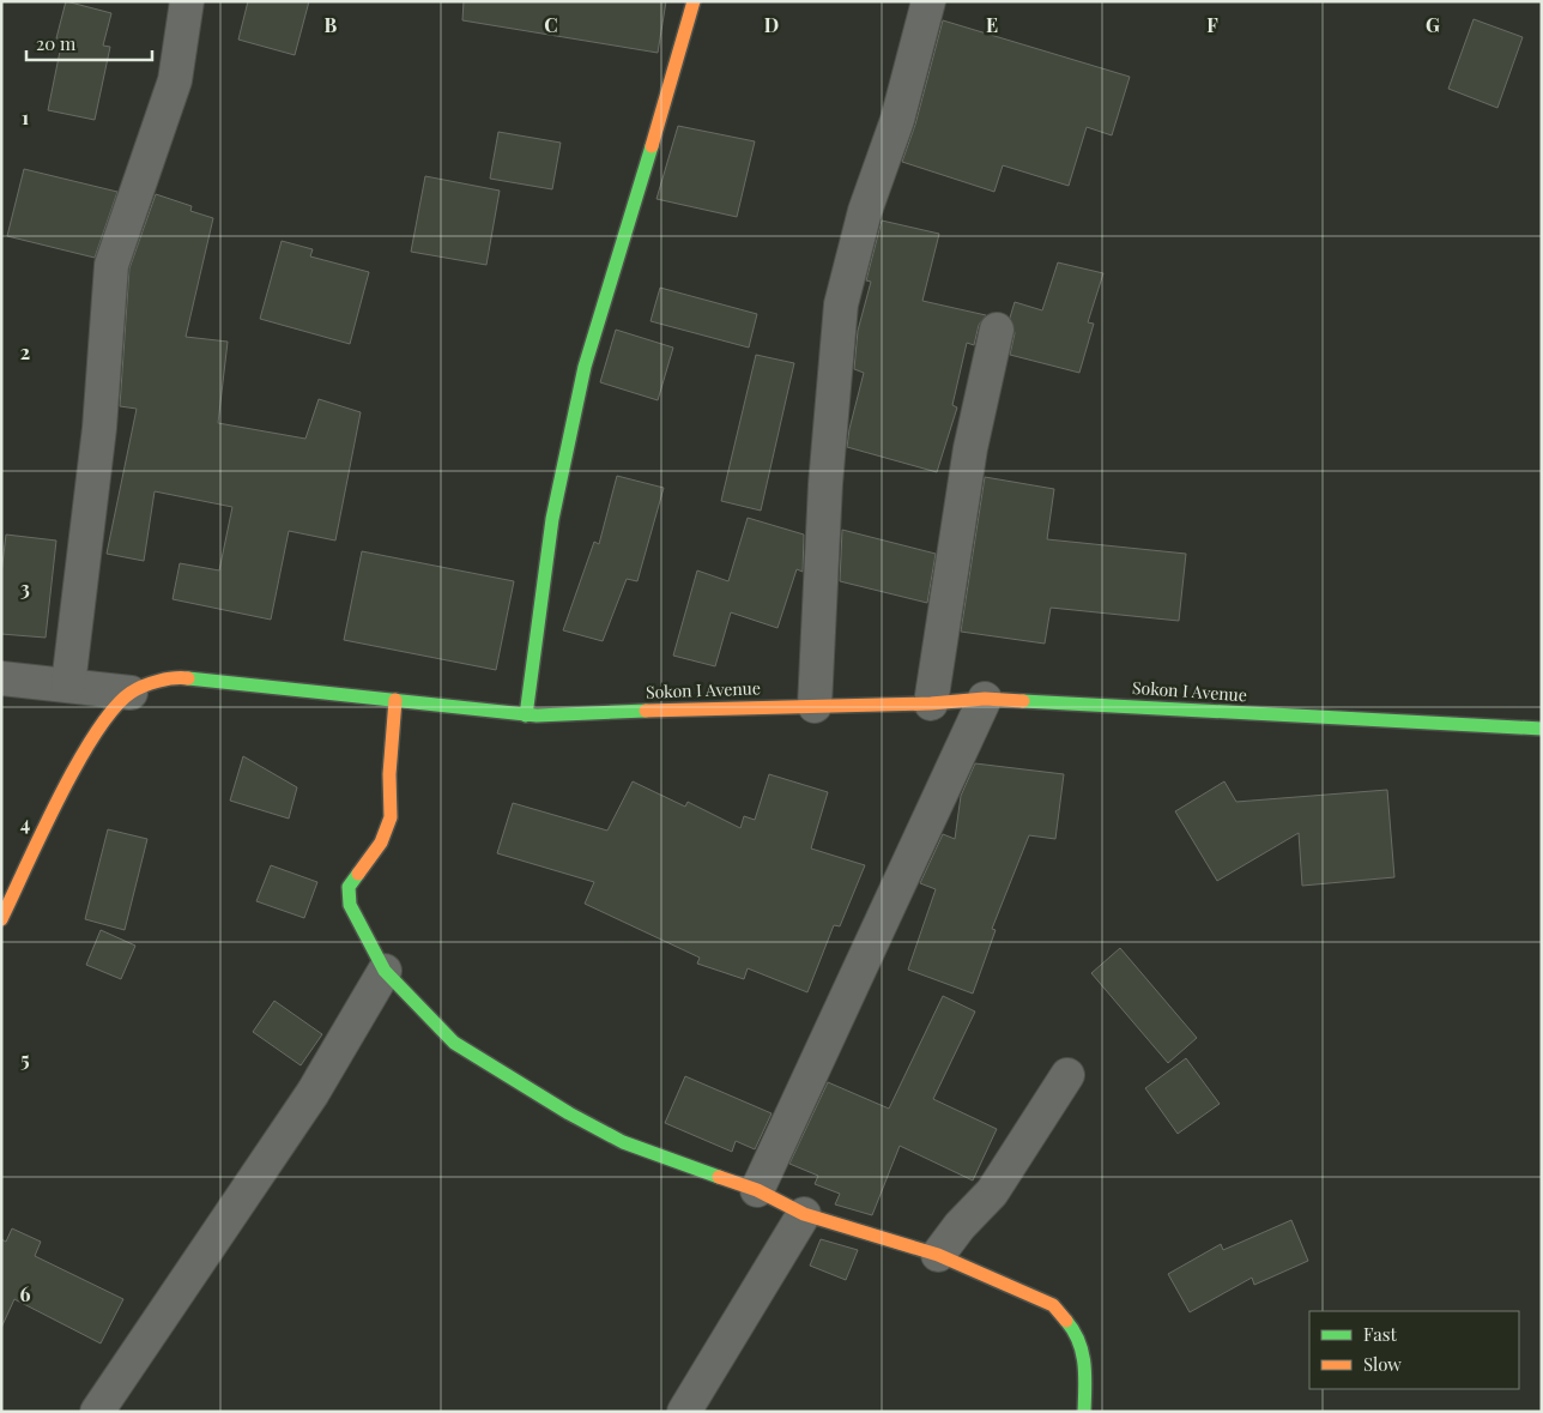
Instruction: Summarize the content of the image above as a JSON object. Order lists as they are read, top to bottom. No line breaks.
{"streets":{"street":["Sokon I Avenue"]},"legend":["Fast","Slow"],"scale_bar":"20 m","grid":{"columns":["B","C","D","E","F","G"],"rows":["1","2","3","4","5","6"]}}
